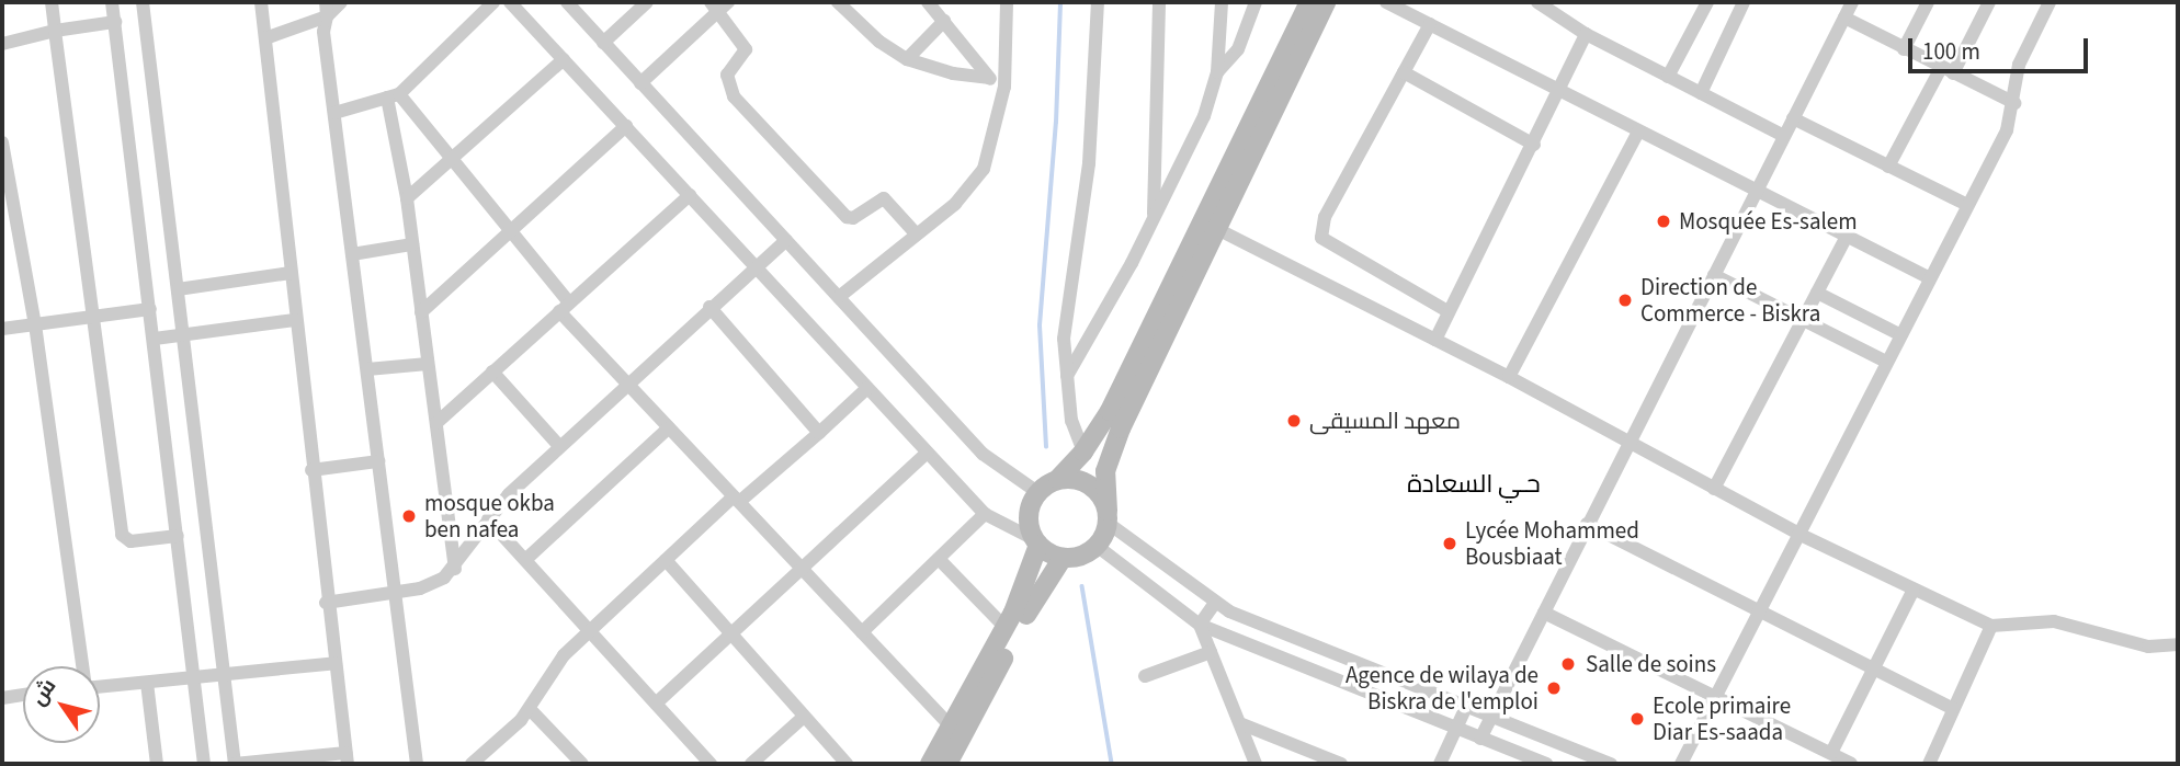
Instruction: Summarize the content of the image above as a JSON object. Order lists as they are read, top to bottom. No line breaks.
{"districts":["حـي السعادة"],"places":["Mosquée Es-salem","Direction de Commerce - Biskra","معهد المسيقى","mosque okba ben nafea","Lycée Mohammed Bousbiaat","Salle de soins","Agence de wilaya de Biskra de l'emploi","Ecole primaire Diar Es-saada"],"scale_bar":"100 m","north":"top left"}
